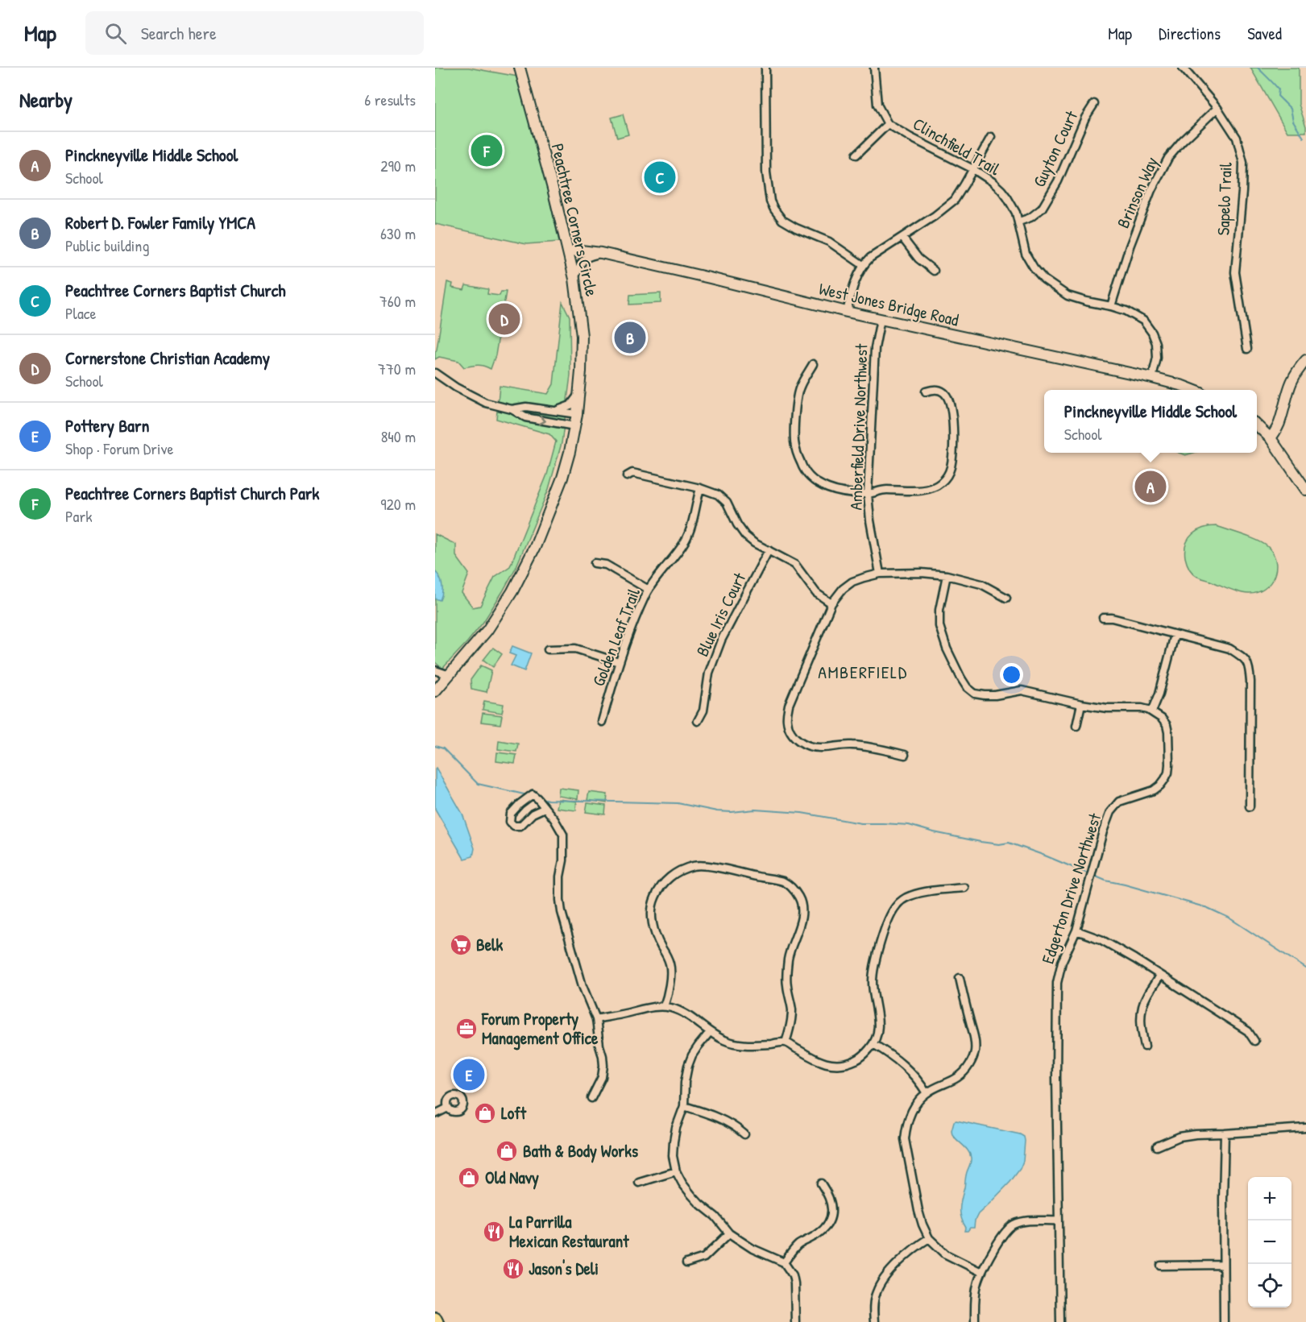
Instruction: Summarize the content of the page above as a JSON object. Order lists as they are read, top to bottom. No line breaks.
{"streets":{"street":["Clinchfield Trail","Guyton Court","Brinson Way","Sapelo Trail","Peachtree Corners Circle","West Jones Bridge Road","Amberfield Drive Northwest","Blue Iris Court","Golden Leaf Trail","Edgerton Drive Northwest"]},"crossings":[["Clinchfield Trail","Guyton Court"],["Clinchfield Trail","Brinson Way"],["Clinchfield Trail","West Jones Bridge Road"],["Brinson Way","Sapelo Trail"],["Peachtree Corners Circle","West Jones Bridge Road"],["West Jones Bridge Road","Amberfield Drive Northwest"]],"districts":["AMBERFIELD"],"places":{"supermarket":["Belk"],"office":["Forum Property Management Office"],"shop":["Loft","Bath & Body Works","Old Navy"],"restaurant":["La Parrilla Mexican Restaurant","Jason's Deli"]},"page":{"header":"Map","search":"Search here","nav":["Map","Directions","Saved"],"heading":["Nearby","6 results"],"list":[{"mark":"A","name":"Pinckneyville Middle School","note":"School","value":"290 m"},{"mark":"B","name":"Robert D. Fowler Family YMCA","note":"Public building","value":"630 m"},{"mark":"C","name":"Peachtree Corners Baptist Church","note":"Place","value":"760 m"},{"mark":"D","name":"Cornerstone Christian Academy","note":"School","value":"770 m"},{"mark":"E","name":"Pottery Barn","note":"Shop · Forum Drive","value":"840 m"},{"mark":"F","name":"Peachtree Corners Baptist Church Park","note":"Park","value":"920 m"}],"pins":["F","C","D","B","A","E"],"popup":["Pinckneyville Middle School","School"],"map_buttons":["+","−"]}}
